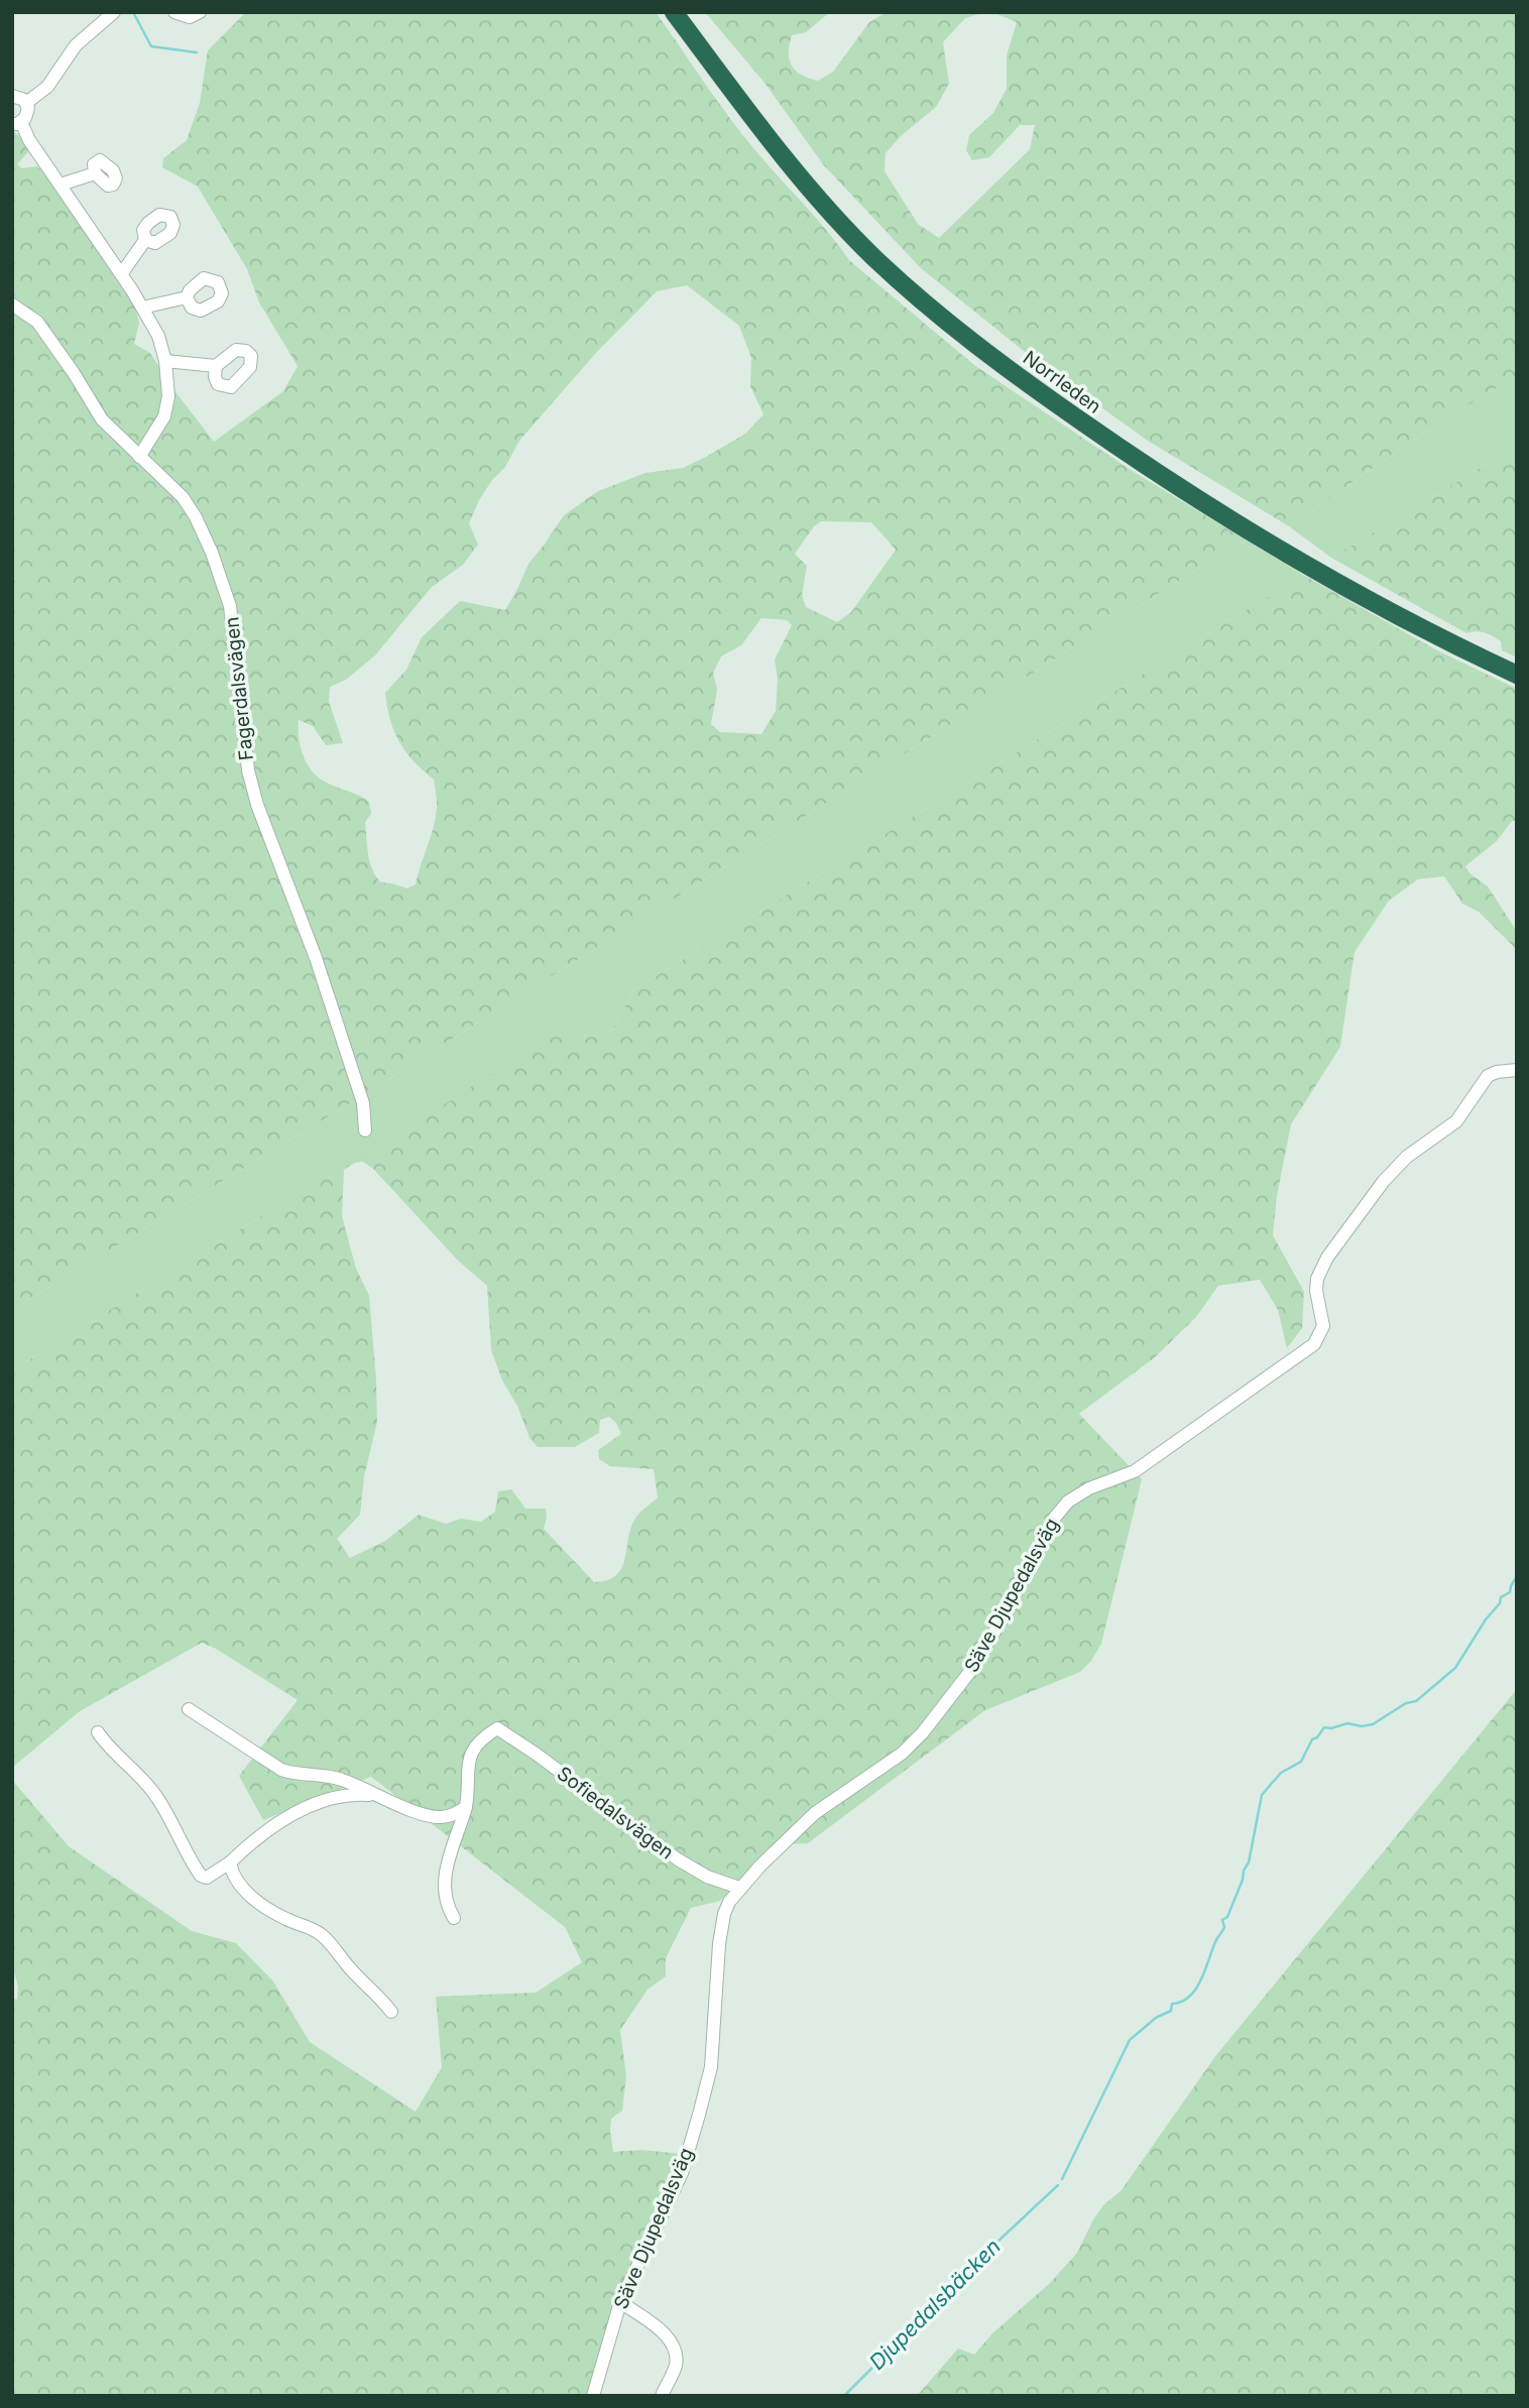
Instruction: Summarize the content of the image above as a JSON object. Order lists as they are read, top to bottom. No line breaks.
{"streets":{"highway":["Norrleden"],"street":["Fagerdalsvägen","Säve Djupedalsväg","Sofiedalsvägen"]},"crossings":[["Säve Djupedalsväg","Sofiedalsvägen"]],"water":["Djupedalsbäcken"]}
